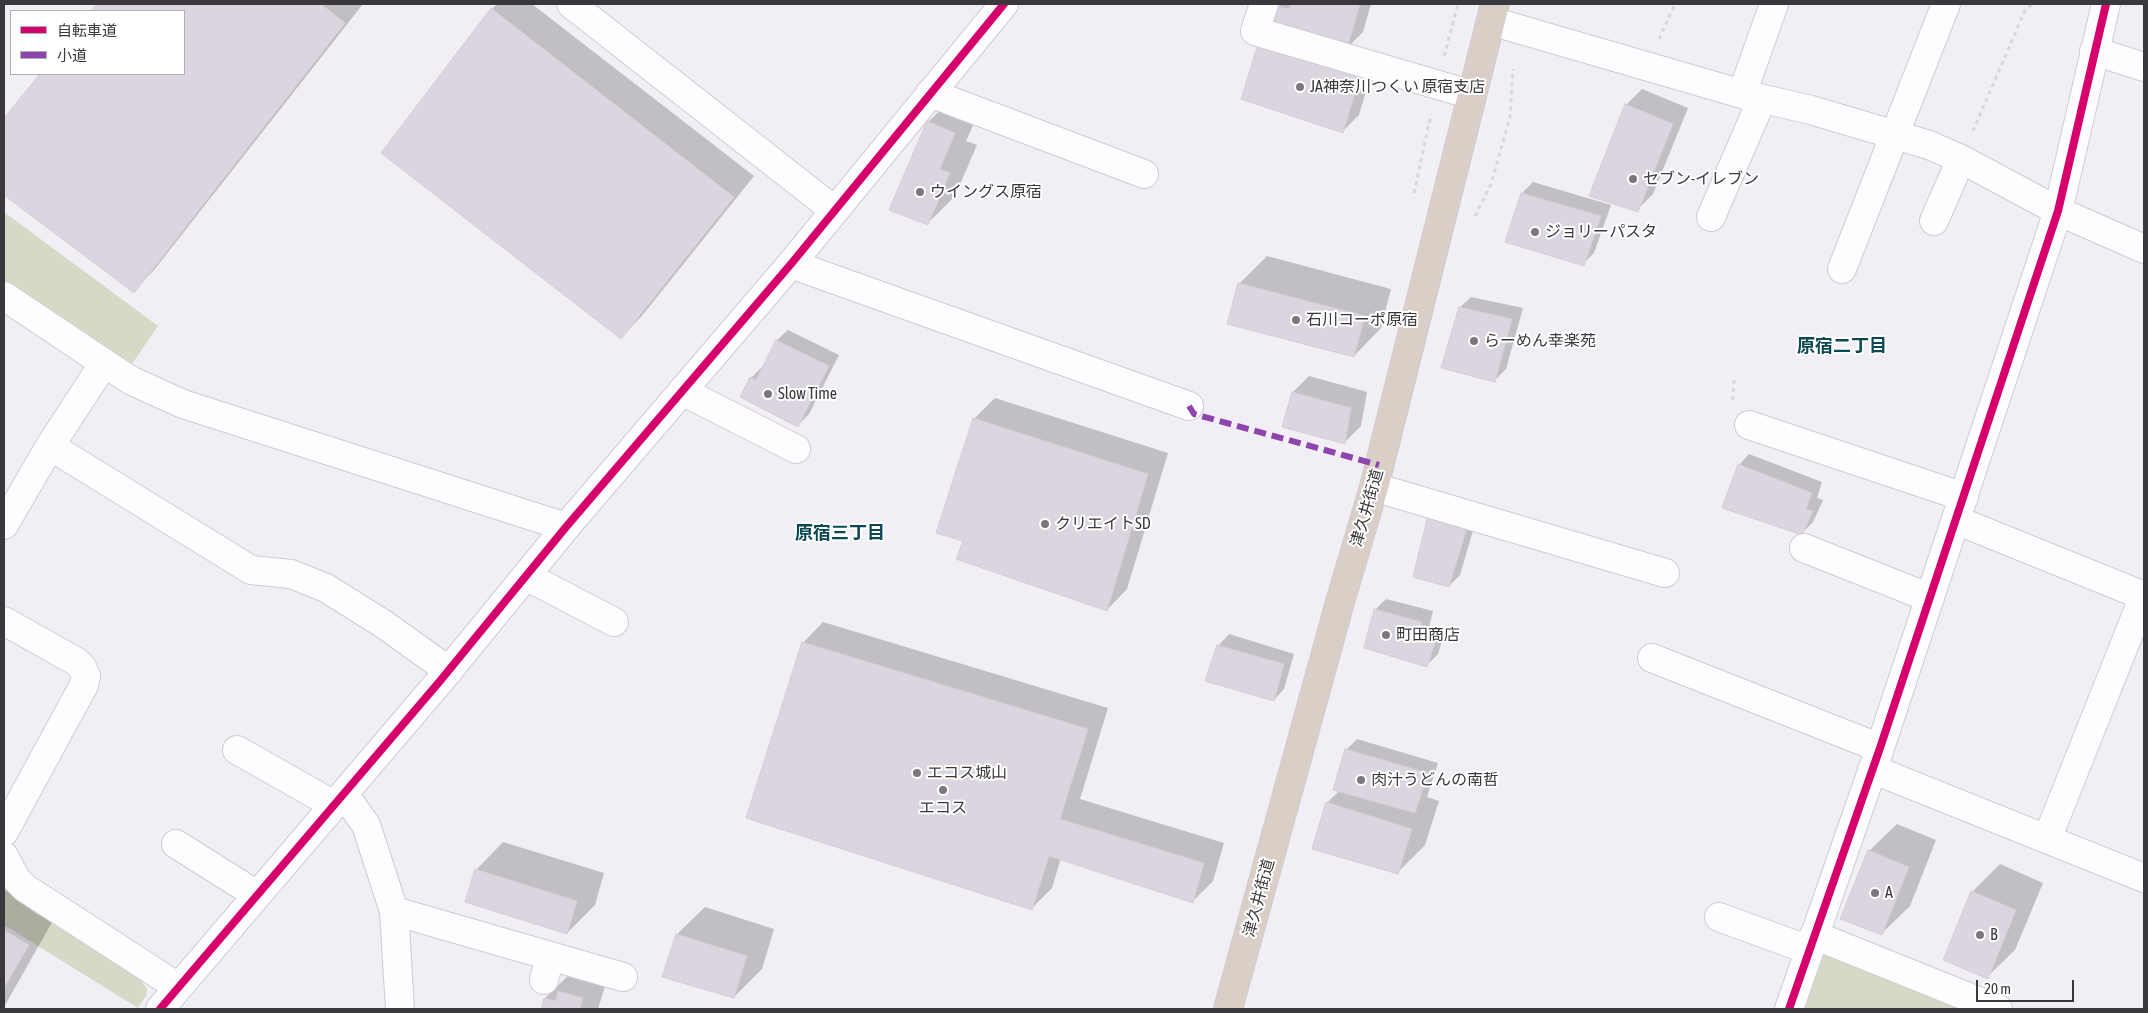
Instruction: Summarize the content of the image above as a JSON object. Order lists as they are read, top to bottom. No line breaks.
{"streets":{"highway":["津久井街道"]},"districts":["原宿二丁目","原宿三丁目"],"places":["JA神奈川つくい 原宿支店","セブン-イレブン","ウイングス原宿","ジョリーパスタ","石川コーポ原宿","らーめん幸楽苑","Slow Time","クリエイトSD","町田商店","エコス城山","肉汁うどんの南哲","エコス","A","B"],"legend":["自転車道","小道"],"scale_bar":"20 m"}
